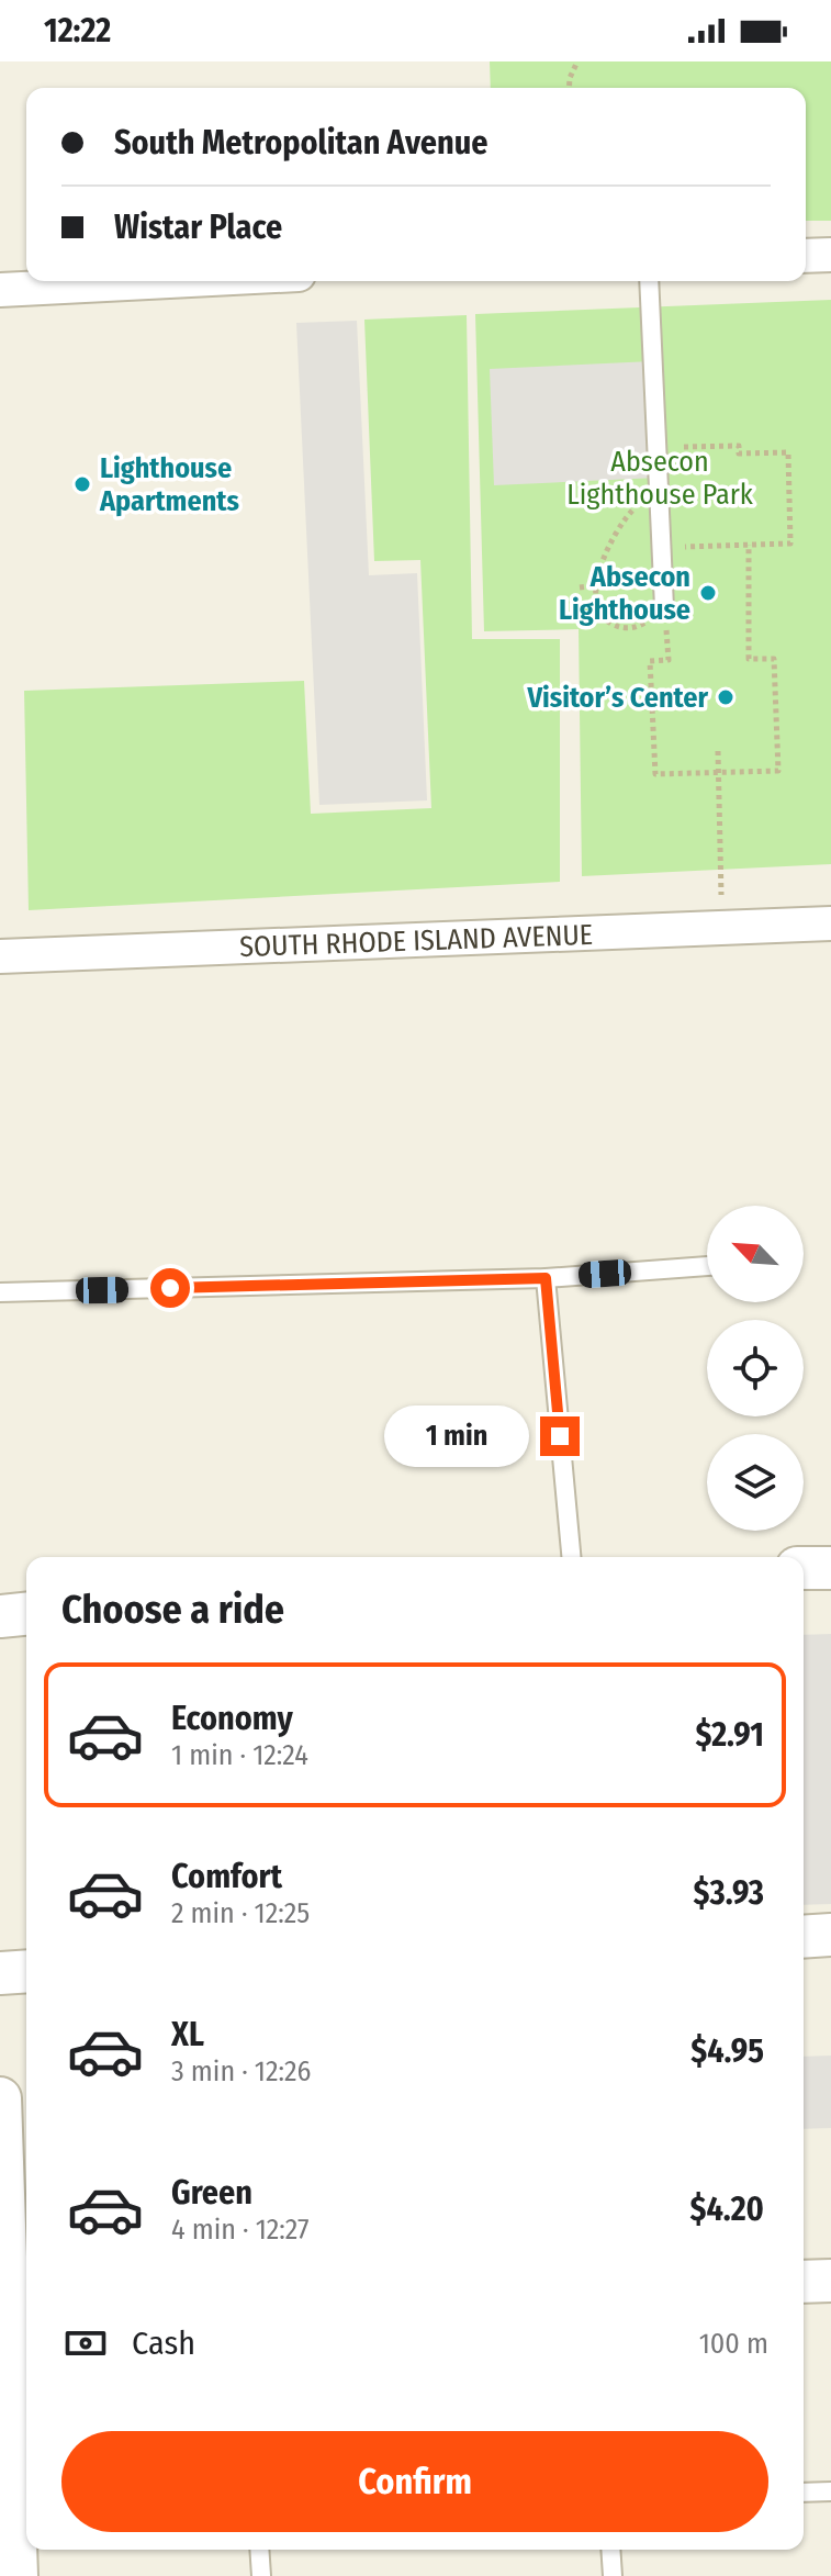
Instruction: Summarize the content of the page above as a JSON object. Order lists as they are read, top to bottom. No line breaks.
{"streets":{"street":["SOUTH RHODE ISLAND AVENUE"]},"parks":["Absecon Lighthouse Park"],"places":["Lighthouse Apartments","Absecon Lighthouse","Visitor’s Center"],"north":"top left","page":{"status":"12:22","banner":["South Metropolitan Avenue","Wistar Place"],"bubble":"1 min","heading":"Choose a ride","list":[{"name":"Economy","note":"1 min · 12:24","value":"$2.91"},{"name":"Comfort","note":"2 min · 12:25","value":"$3.93"},{"name":"XL","note":"3 min · 12:26","value":"$4.95"},{"name":"Green","note":"4 min · 12:27","value":"$4.20"}],"pay":["Cash","100 m"],"buttons":"Confirm"}}
